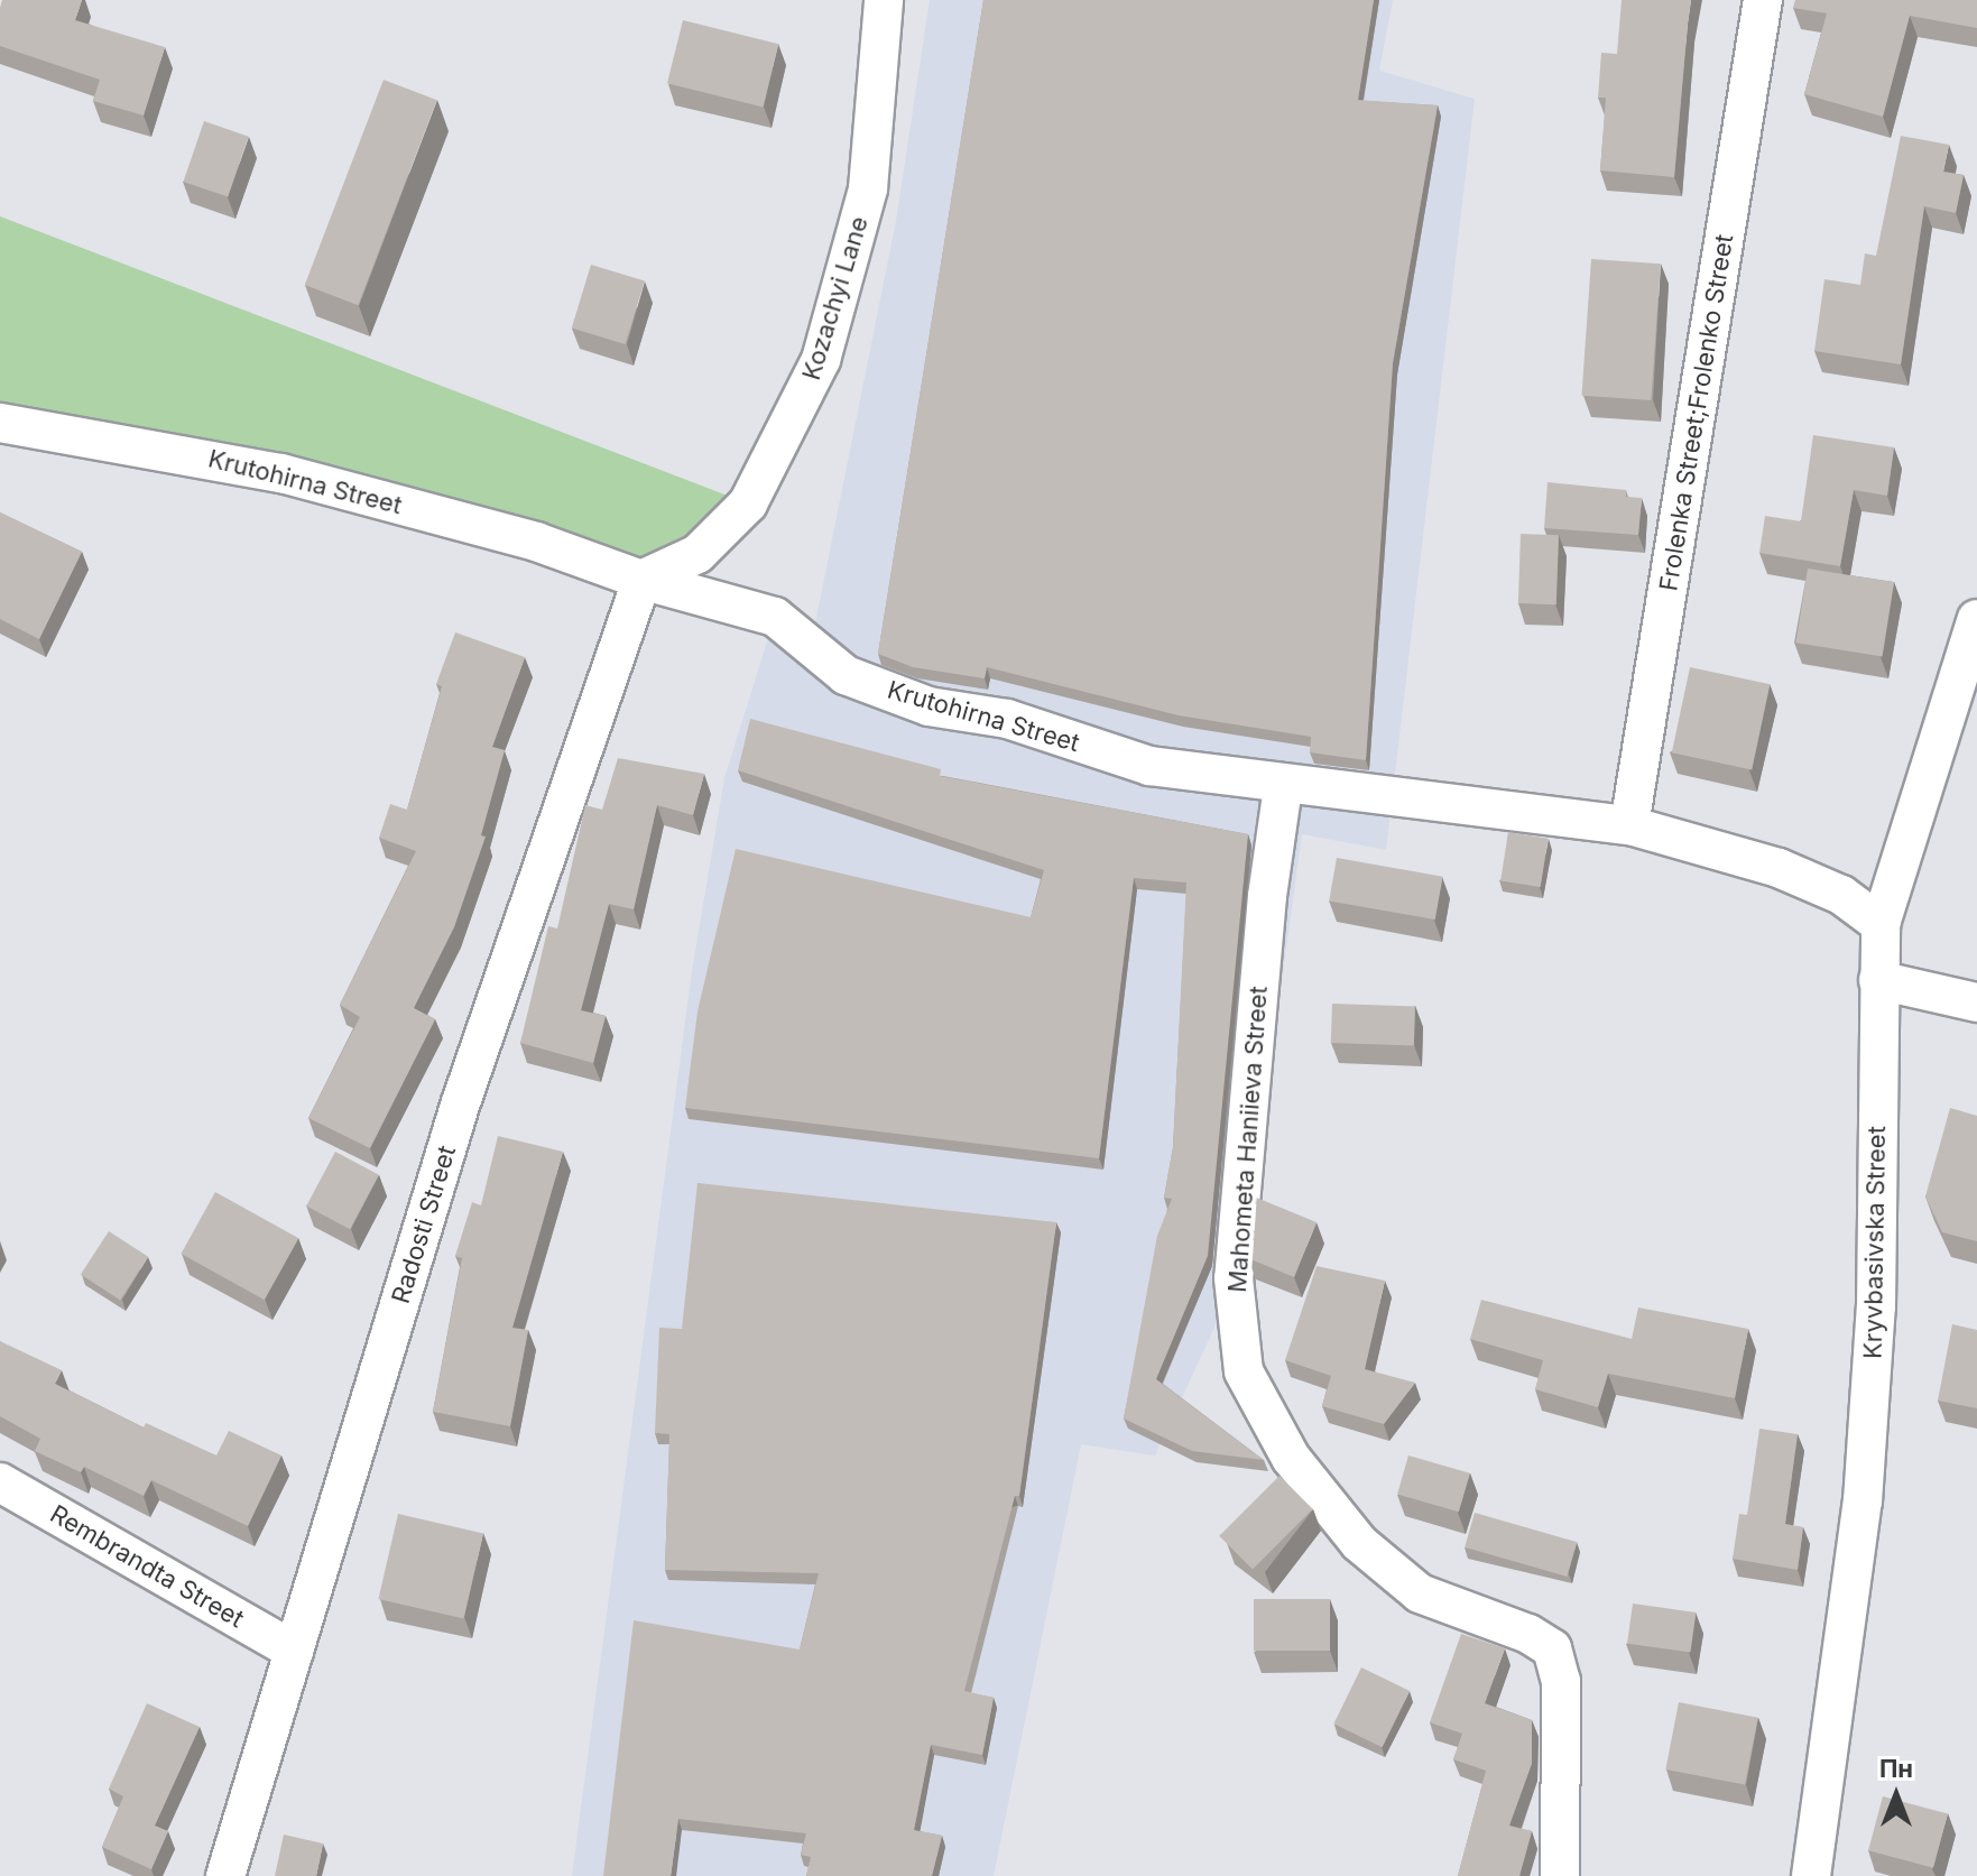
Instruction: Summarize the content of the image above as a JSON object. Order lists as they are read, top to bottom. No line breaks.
{"streets":{"street":["Kozachyi Lane","Frolenka Street;Frolenko Street","Krutohirna Street","Mahometa Haniieva Street","Radosti Street","Kryvbasivska Street","Rembrandta Street"]},"crossings":[["Kozachyi Lane","Krutohirna Street"],["Kozachyi Lane","Radosti Street"],["Frolenka Street;Frolenko Street","Krutohirna Street"],["Krutohirna Street","Mahometa Haniieva Street"],["Krutohirna Street","Radosti Street"],["Krutohirna Street","Kryvbasivska Street"],["Radosti Street","Rembrandta Street"]],"north":"top"}
